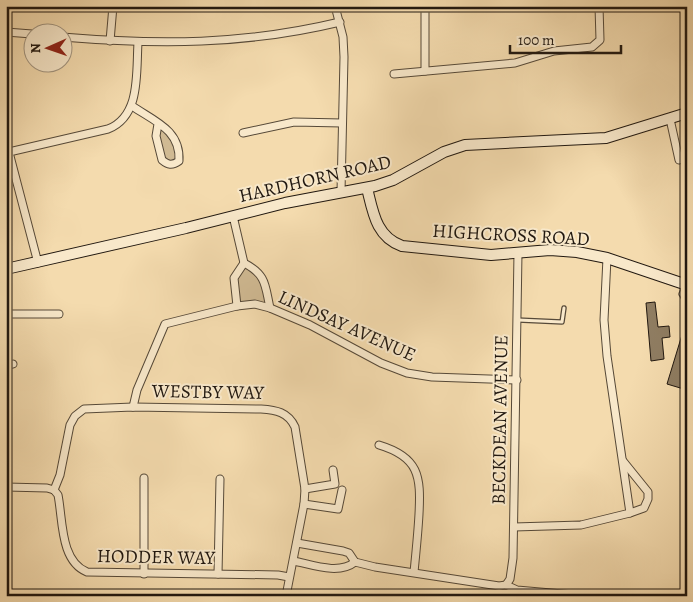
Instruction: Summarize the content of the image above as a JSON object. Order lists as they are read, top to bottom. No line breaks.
{"streets":{"street":["HARDHORN ROAD","HIGHCROSS ROAD","LINDSAY AVENUE","WESTBY WAY","BECKDEAN AVENUE","HODDER WAY"]},"crossings":[["HARDHORN ROAD","HIGHCROSS ROAD"],["HIGHCROSS ROAD","BECKDEAN AVENUE"],["LINDSAY AVENUE","WESTBY WAY"],["LINDSAY AVENUE","BECKDEAN AVENUE"],["WESTBY WAY","HODDER WAY"]],"scale_bar":"100 m","north":"left"}
